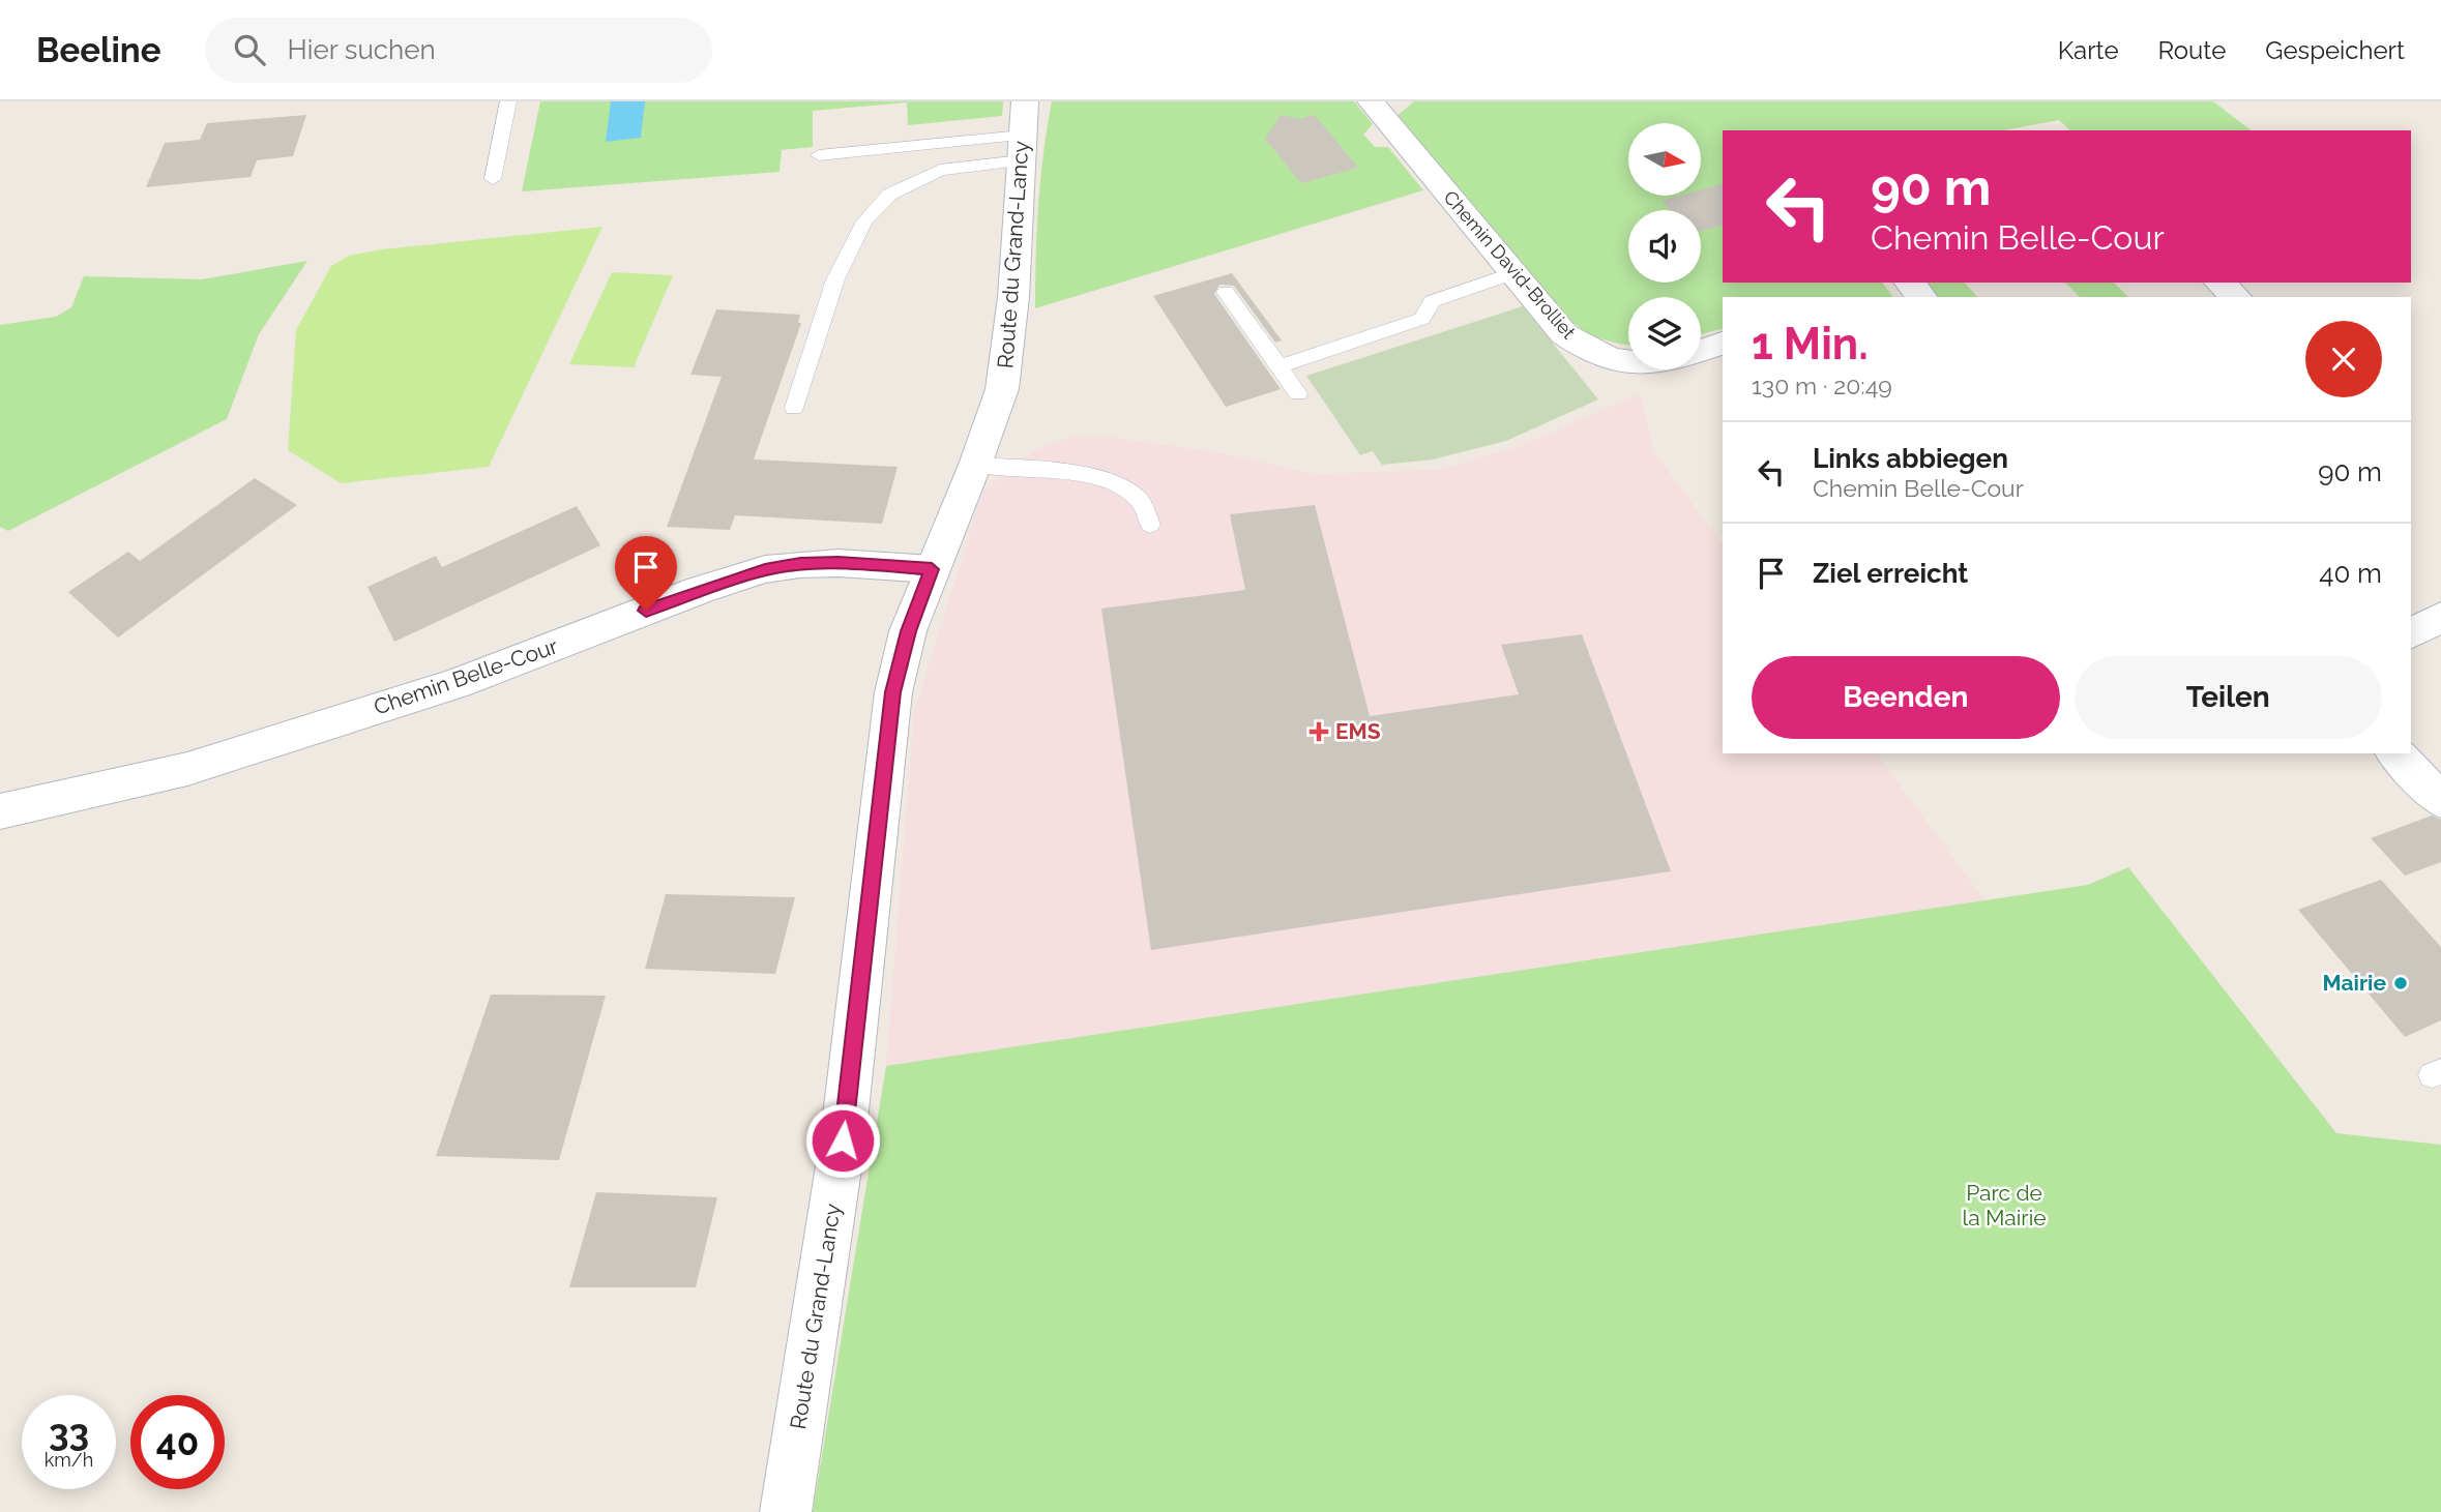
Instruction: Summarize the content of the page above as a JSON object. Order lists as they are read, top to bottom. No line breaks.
{"streets":{"street":["Route du Grand-Lancy","Chemin David-Brolliet","Chemin Belle-Cour"]},"crossings":[["Route du Grand-Lancy","Chemin Belle-Cour"]],"parks":["Parc de la Mairie"],"places":{"health":["EMS"],"other":["Mairie"]},"north":"right","page":{"header":"Beeline","search":"Hier suchen","nav":["Karte","Route","Gespeichert"],"turn":["90 m","Chemin Belle-Cour"],"heading":["1 Min.","130 m · 20:49"],"list":[{"name":"Links abbiegen","note":"Chemin Belle-Cour","value":"90 m"},{"name":"Ziel erreicht","value":"40 m"}],"buttons":["Beenden","Teilen"],"speed":"33 km/h","limit":"40"}}
